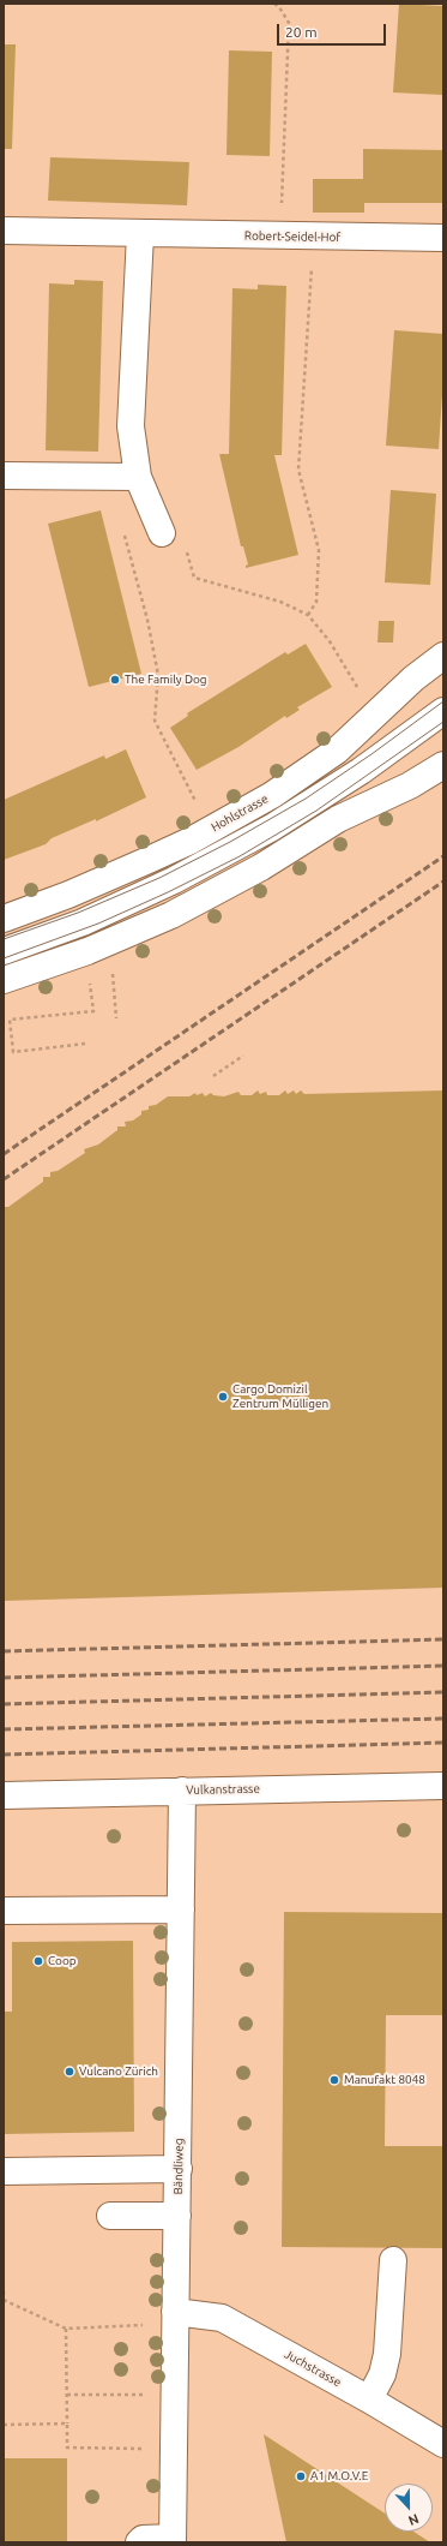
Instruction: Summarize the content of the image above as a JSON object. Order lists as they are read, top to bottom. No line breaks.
{"streets":{"street":["Robert-Seidel-Hof","Hohlstrasse","Vulkanstrasse","Bändliweg","Juchstrasse"]},"crossings":[["Vulkanstrasse","Bändliweg"],["Bändliweg","Juchstrasse"]],"places":["The Family Dog","Cargo Domizil Zentrum Mülligen","Coop","Vulcano Zürich","Manufakt 8048","A1 M.O.V.E"],"scale_bar":"20 m","north":"bottom"}
